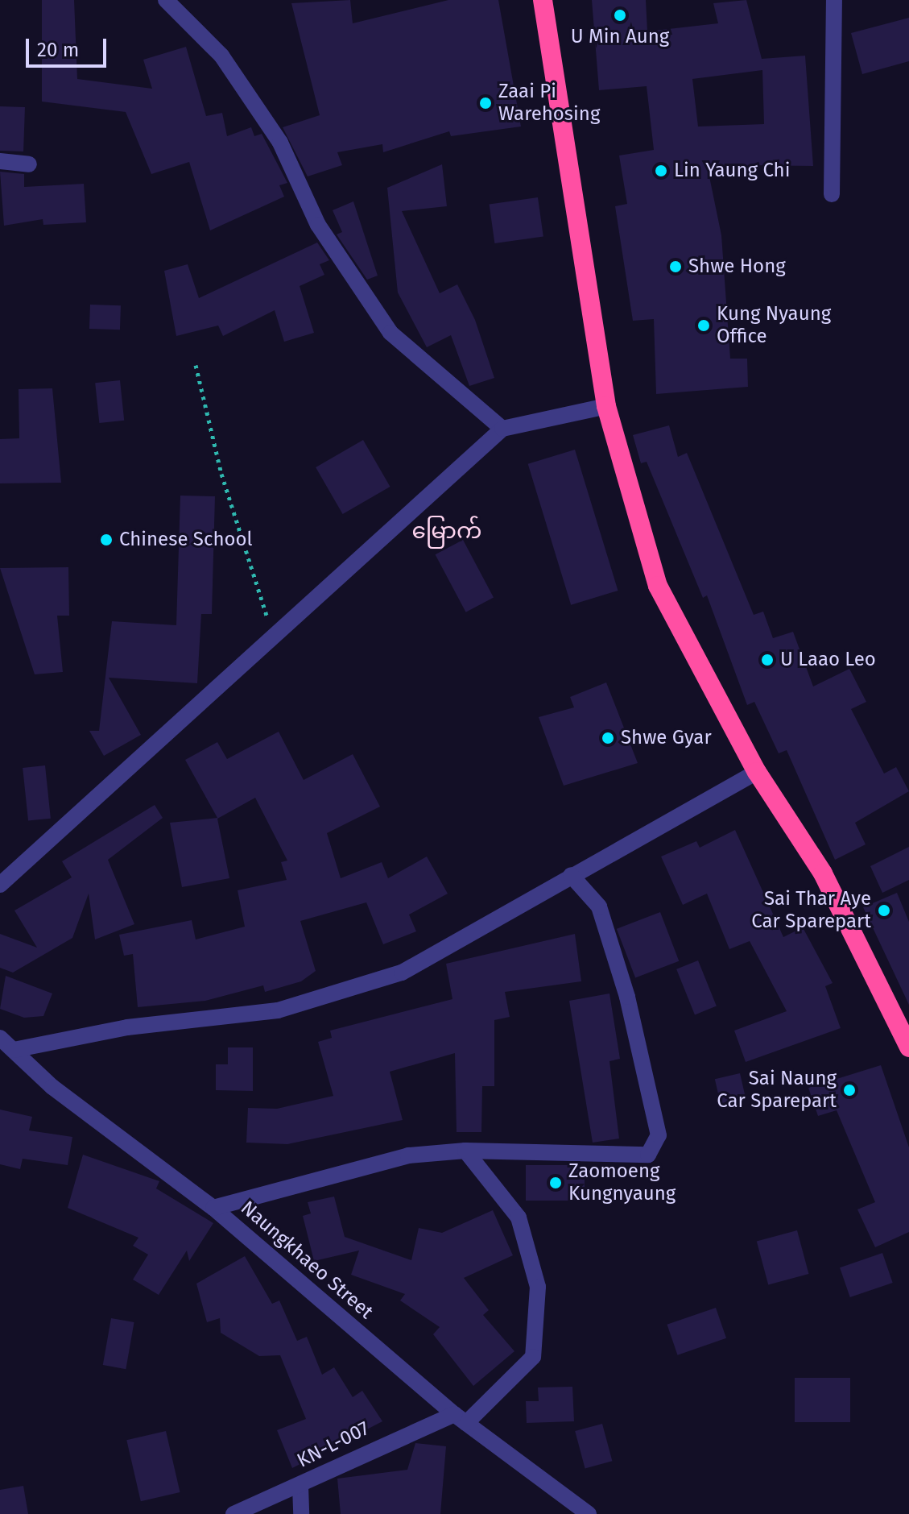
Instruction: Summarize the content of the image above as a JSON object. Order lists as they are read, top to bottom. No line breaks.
{"streets":{"street":["Naungkhaeo Street","KN-L-007"]},"crossings":[["Naungkhaeo Street","KN-L-007"]],"districts":["မြောက်"],"places":["U Min Aung","Zaai Pi Warehosing","Lin Yaung Chi","Shwe Hong","Kung Nyaung Office","Chinese School","U Laao Leo","Shwe Gyar","Sai Thar Aye Car Sparepart","Sai Naung Car Sparepart","Zaomoeng Kungnyaung"],"scale_bar":"20 m"}
